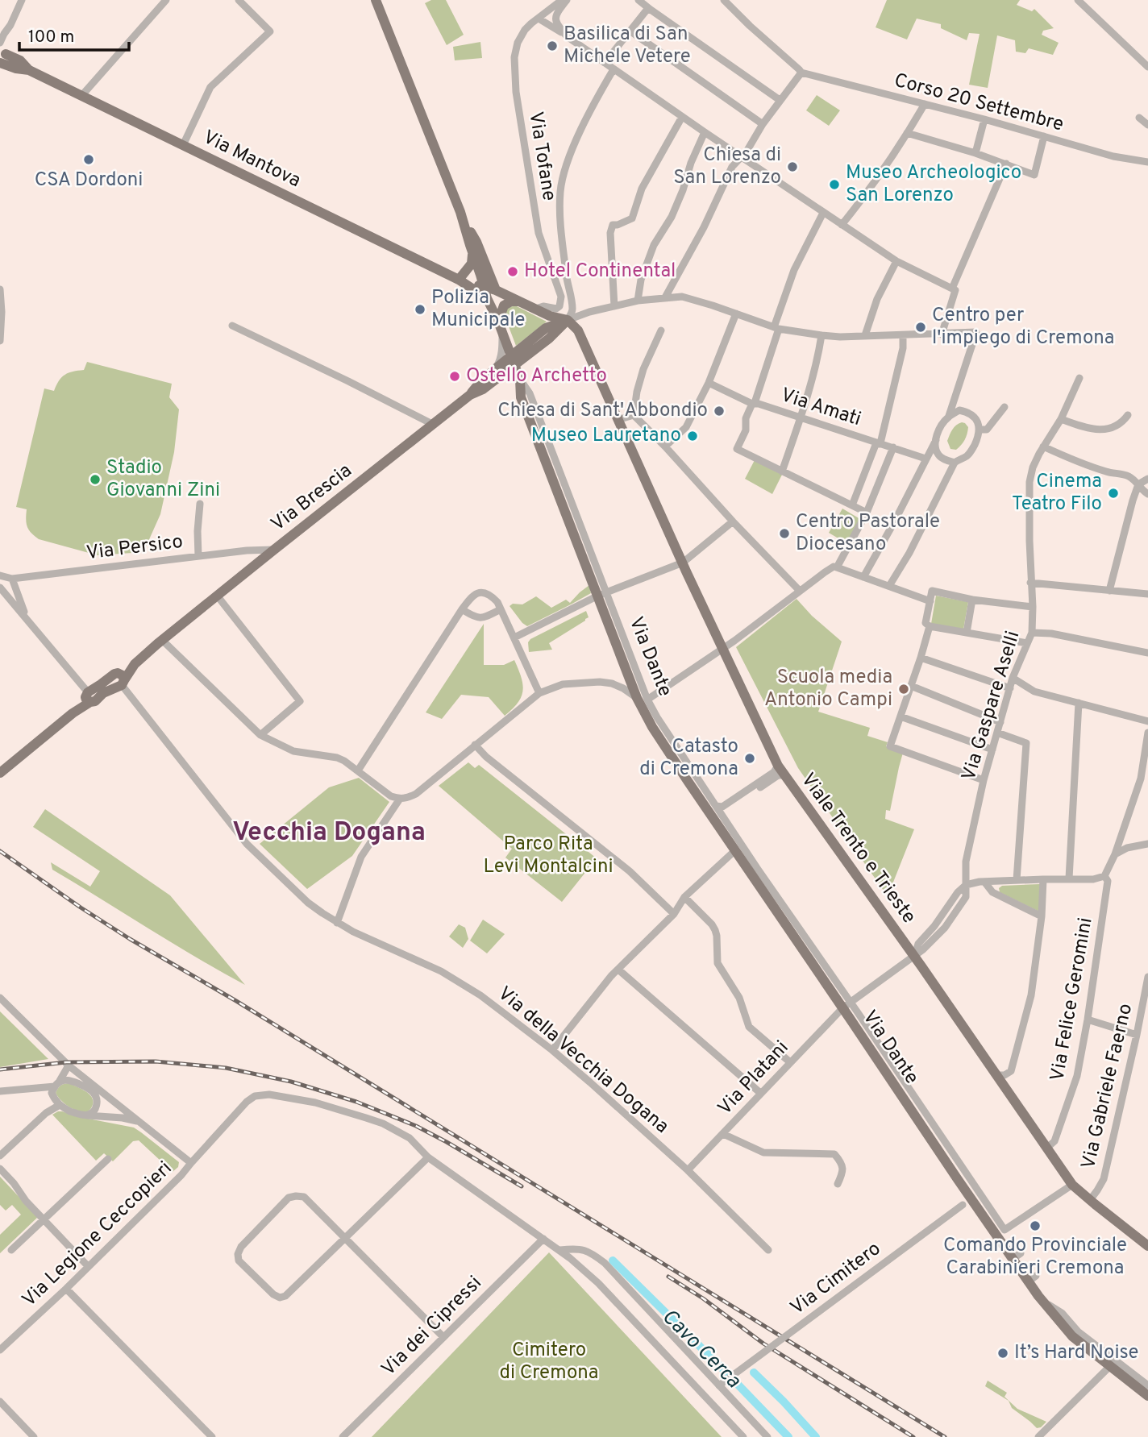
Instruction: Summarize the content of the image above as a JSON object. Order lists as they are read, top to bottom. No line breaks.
{"streets":{"main road":["Via Mantova","Via Brescia","Via Dante","Viale Trento e Trieste"],"street":["Corso 20 Settembre","Via Tofane","Via Amati","Via Persico","Via Gaspare Aselli","Via Felice Geromini","Via della Vecchia Dogana","Via Platani","Via Gabriele Faerno","Via Legione Ceccopieri","Via Cimitero","Via dei Cipressi"]},"crossings":[["Via Tofane","Via Mantova"],["Via Mantova","Via Dante"],["Via Mantova","Viale Trento e Trieste"],["Via Brescia","Via Persico"],["Via Brescia","Via Dante"],["Via Brescia","Via della Vecchia Dogana"],["Via Dante","Via Platani"],["Via Dante","Via Cimitero"],["Via Gaspare Aselli","Viale Trento e Trieste"],["Via Gaspare Aselli","Via Platani"],["Viale Trento e Trieste","Via Felice Geromini"],["Viale Trento e Trieste","Via Platani"],["Viale Trento e Trieste","Via Gabriele Faerno"],["Via della Vecchia Dogana","Via Platani"],["Via Legione Ceccopieri","Via dei Cipressi"]],"districts":["Vecchia Dogana"],"water":["Cavo Cerca"],"parks":["Parco Rita Levi Montalcini","Cimitero di Cremona"],"places":["Basilica di San Michele Vetere","CSA Dordoni","Chiesa di San Lorenzo","Museo Archeologico San Lorenzo","Hotel Continental","Polizia Municipale","Centro per l'impiego di Cremona","Ostello Archetto","Chiesa di Sant'Abbondio","Museo Lauretano","Stadio Giovanni Zini","Cinema Teatro Filo","Centro Pastorale Diocesano","Scuola media Antonio Campi","Catasto di Cremona","Comando Provinciale Carabinieri Cremona","It’s Hard Noise"],"scale_bar":"100 m"}
